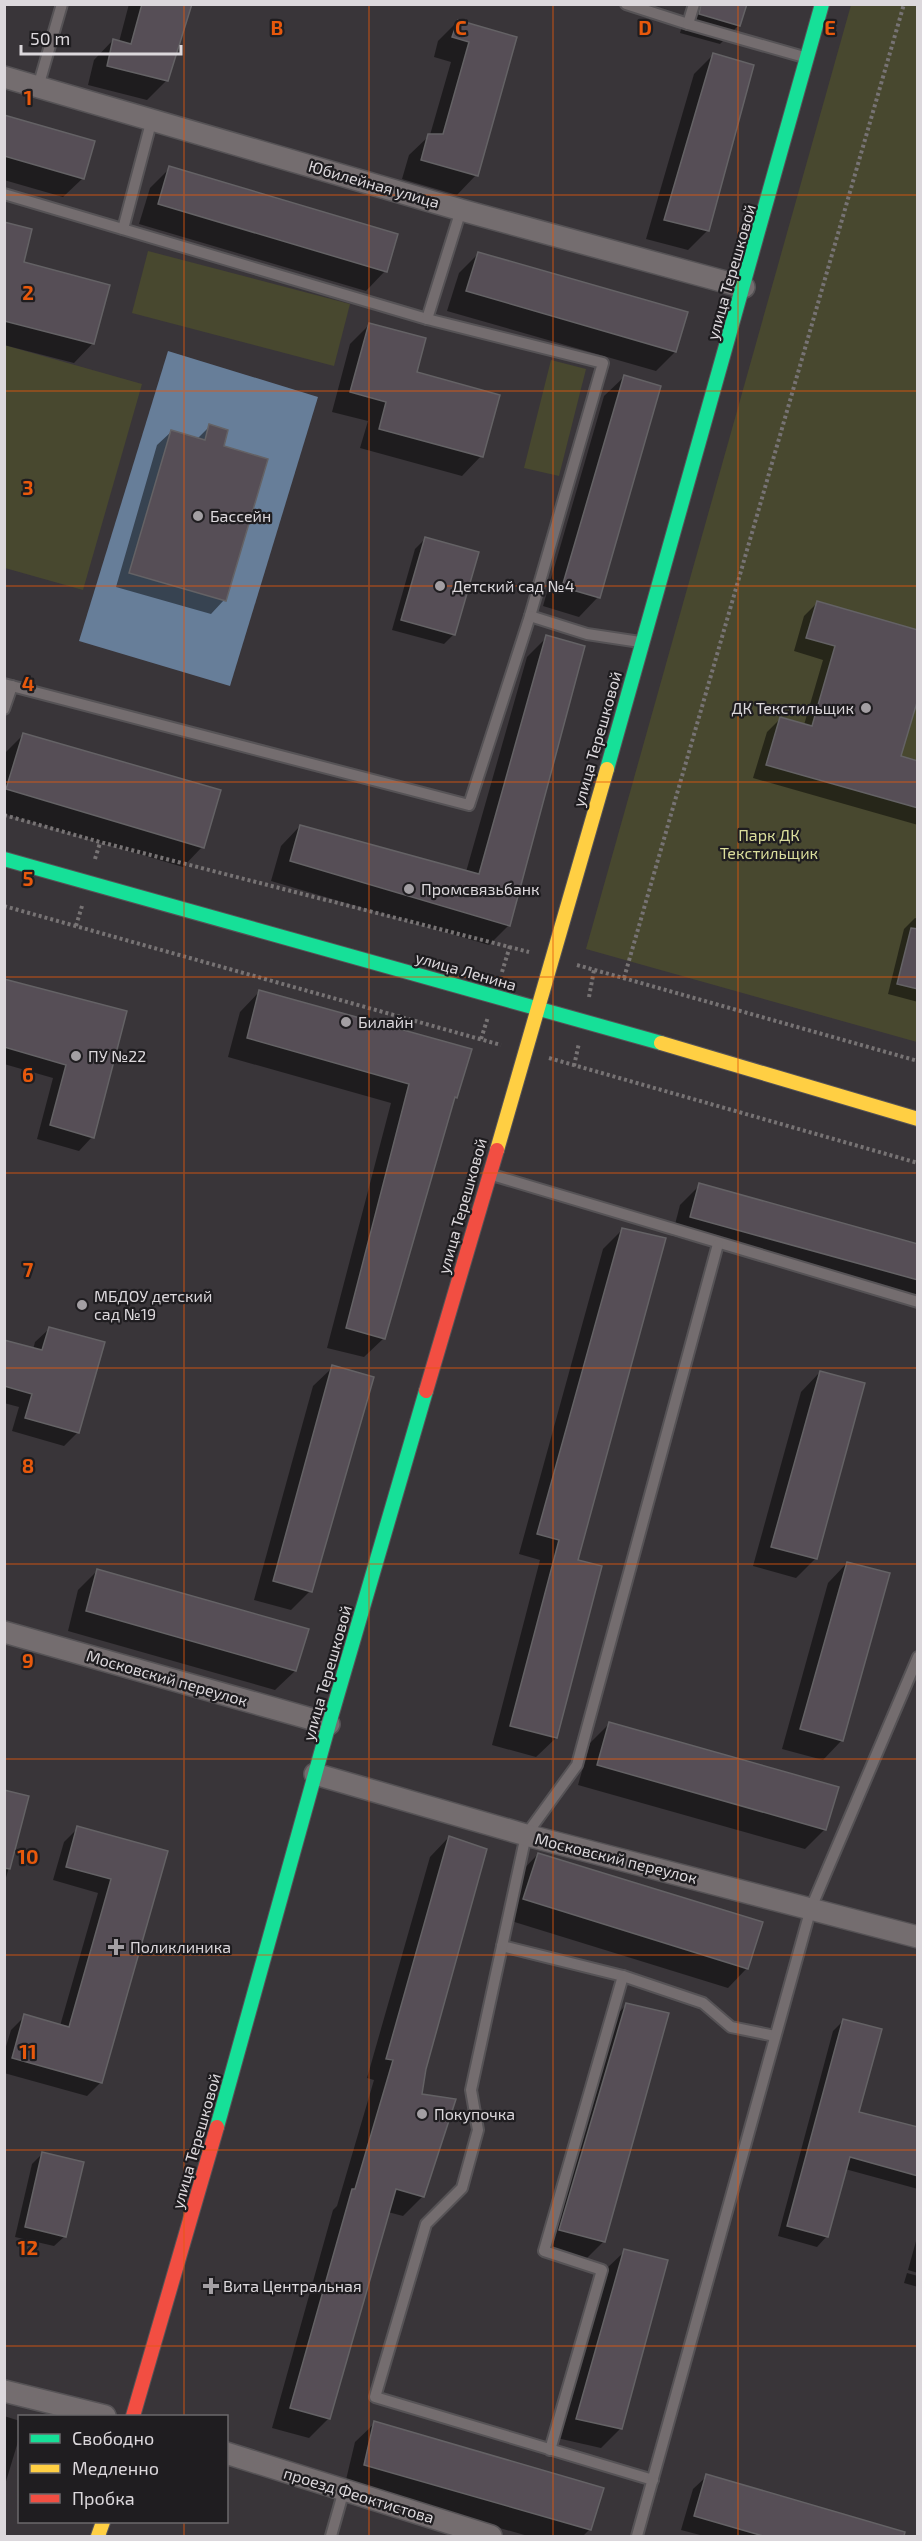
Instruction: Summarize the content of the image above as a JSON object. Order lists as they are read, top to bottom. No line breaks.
{"streets":{"street":["Юбилейная улица","улица Терешковой","улица Ленина","Московский переулок","проезд Феоктистова"]},"crossings":[["Юбилейная улица","улица Терешковой"],["улица Терешковой","улица Ленина"],["улица Терешковой","Московский переулок"]],"parks":["Парк ДК Текстильщик"],"places":{"other":["Бассейн","Детский сад №4","ДК Текстильщик","Промсвязьбанк","Билайн","ПУ №22","МБДОУ детский сад №19","Покупочка"],"health":["Поликлиника","Вита Центральная"]},"legend":["Свободно","Медленно","Пробка"],"scale_bar":"50 m","grid":{"columns":["B","C","D","E"],"rows":["1","2","3","4","5","6","7","8","9","10","11","12"]}}
